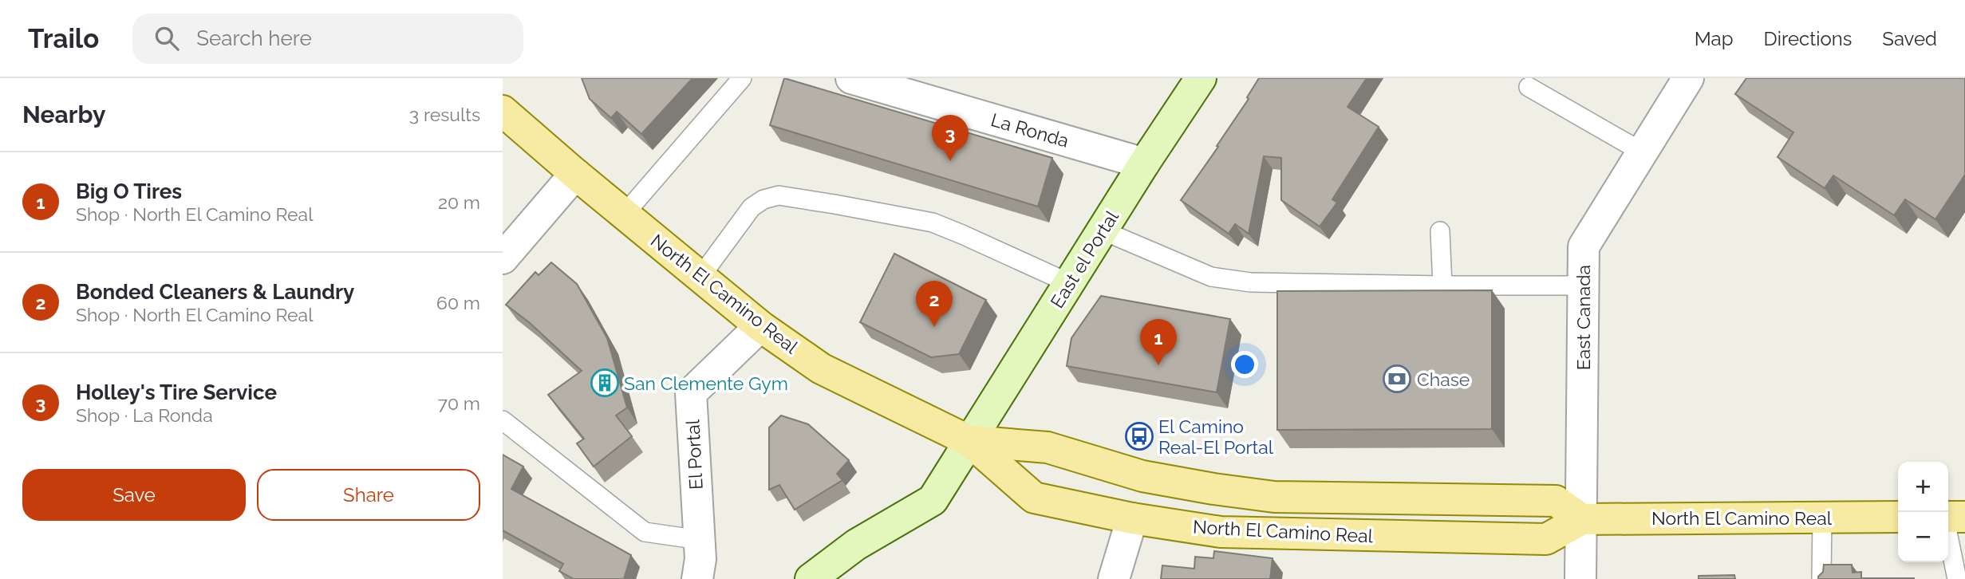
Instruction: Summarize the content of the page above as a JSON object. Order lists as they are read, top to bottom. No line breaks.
{"streets":{"main road":["North El Camino Real"],"street":["La Ronda","East el Portal","East Canada","El Portal"]},"crossings":[["La Ronda","East el Portal"],["East el Portal","North El Camino Real"],["North El Camino Real","East Canada"],["North El Camino Real","El Portal"]],"places":{"bank":["Chase"],"building":["San Clemente Gym"],"bus stop":["El Camino Real-El Portal"]},"page":{"header":"Trailo","search":"Search here","nav":["Map","Directions","Saved"],"heading":["Nearby","3 results"],"pins":["3","2","1"],"list":[{"mark":"1","name":"Big O Tires","note":"Shop · North El Camino Real","value":"20 m"},{"mark":"2","name":"Bonded Cleaners & Laundry","note":"Shop · North El Camino Real","value":"60 m"},{"mark":"3","name":"Holley's Tire Service","note":"Shop · La Ronda","value":"70 m"}],"buttons":["Save","Share"],"map_buttons":["+","−"]}}
